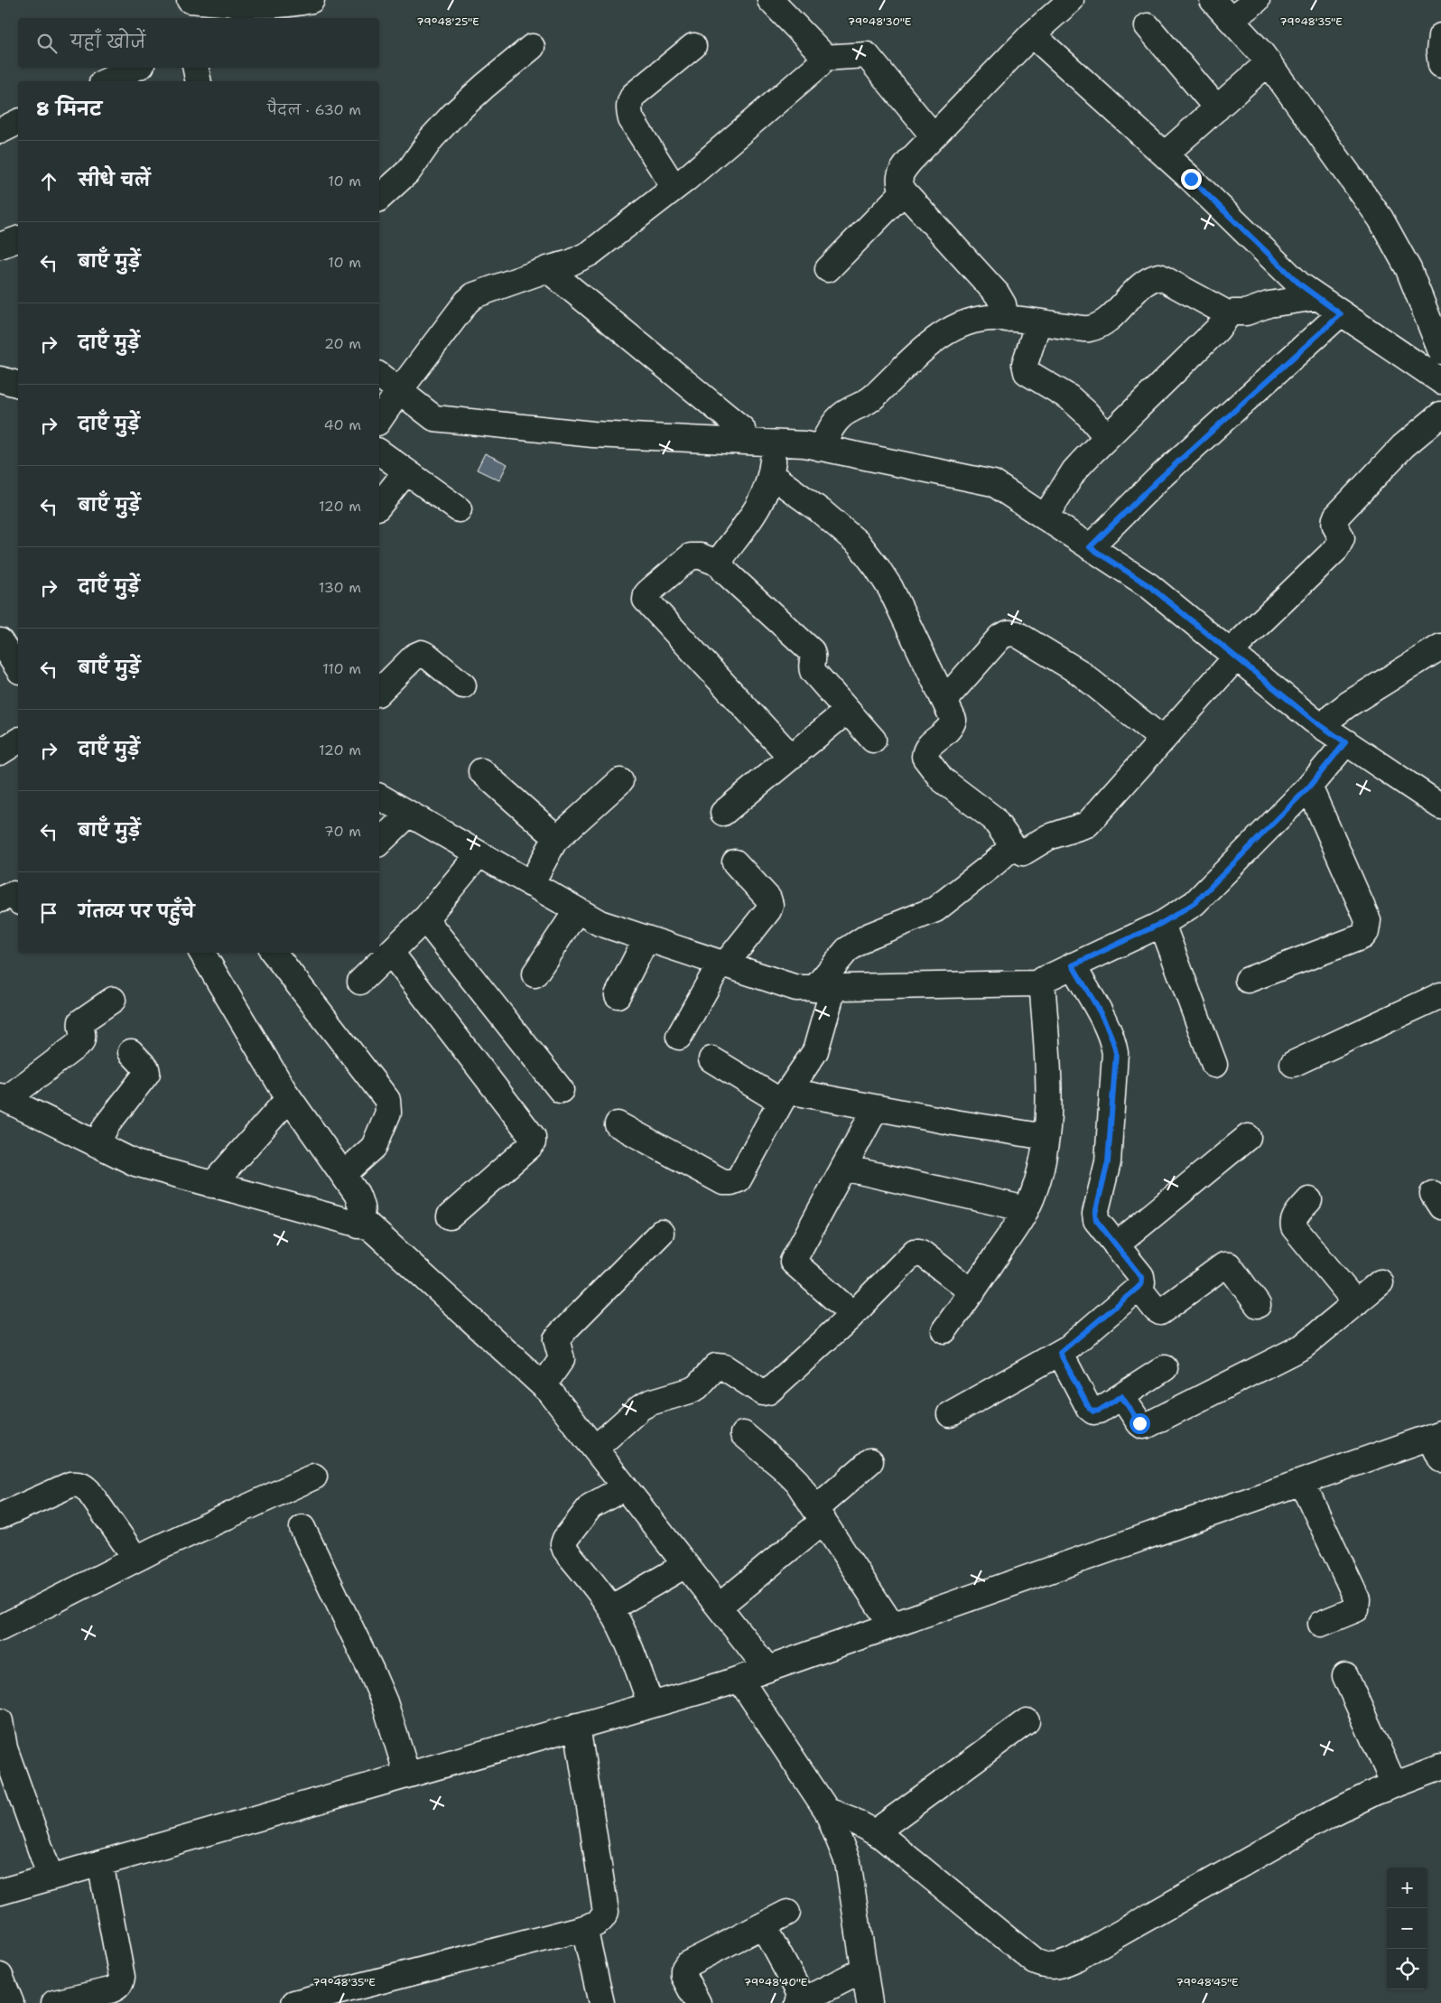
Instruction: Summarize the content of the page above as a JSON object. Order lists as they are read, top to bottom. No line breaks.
{"page":{"search":"यहाँ खोजें","heading":["8 मिनट","पैदल · 630 m"],"list":[["सीधे चलें","10 m"],["बाएँ मुड़ें","10 m"],["दाएँ मुड़ें","20 m"],["दाएँ मुड़ें","40 m"],["बाएँ मुड़ें","120 m"],["दाएँ मुड़ें","130 m"],["बाएँ मुड़ें","110 m"],["दाएँ मुड़ें","120 m"],["बाएँ मुड़ें","70 m"],"गंतव्य पर पहुँचे"],"map_buttons":["+","−"]},"coordinates":["79°48'25\"E","79°48'30\"E","79°48'35\"E","79°48'40\"E","79°48'45\"E"]}
